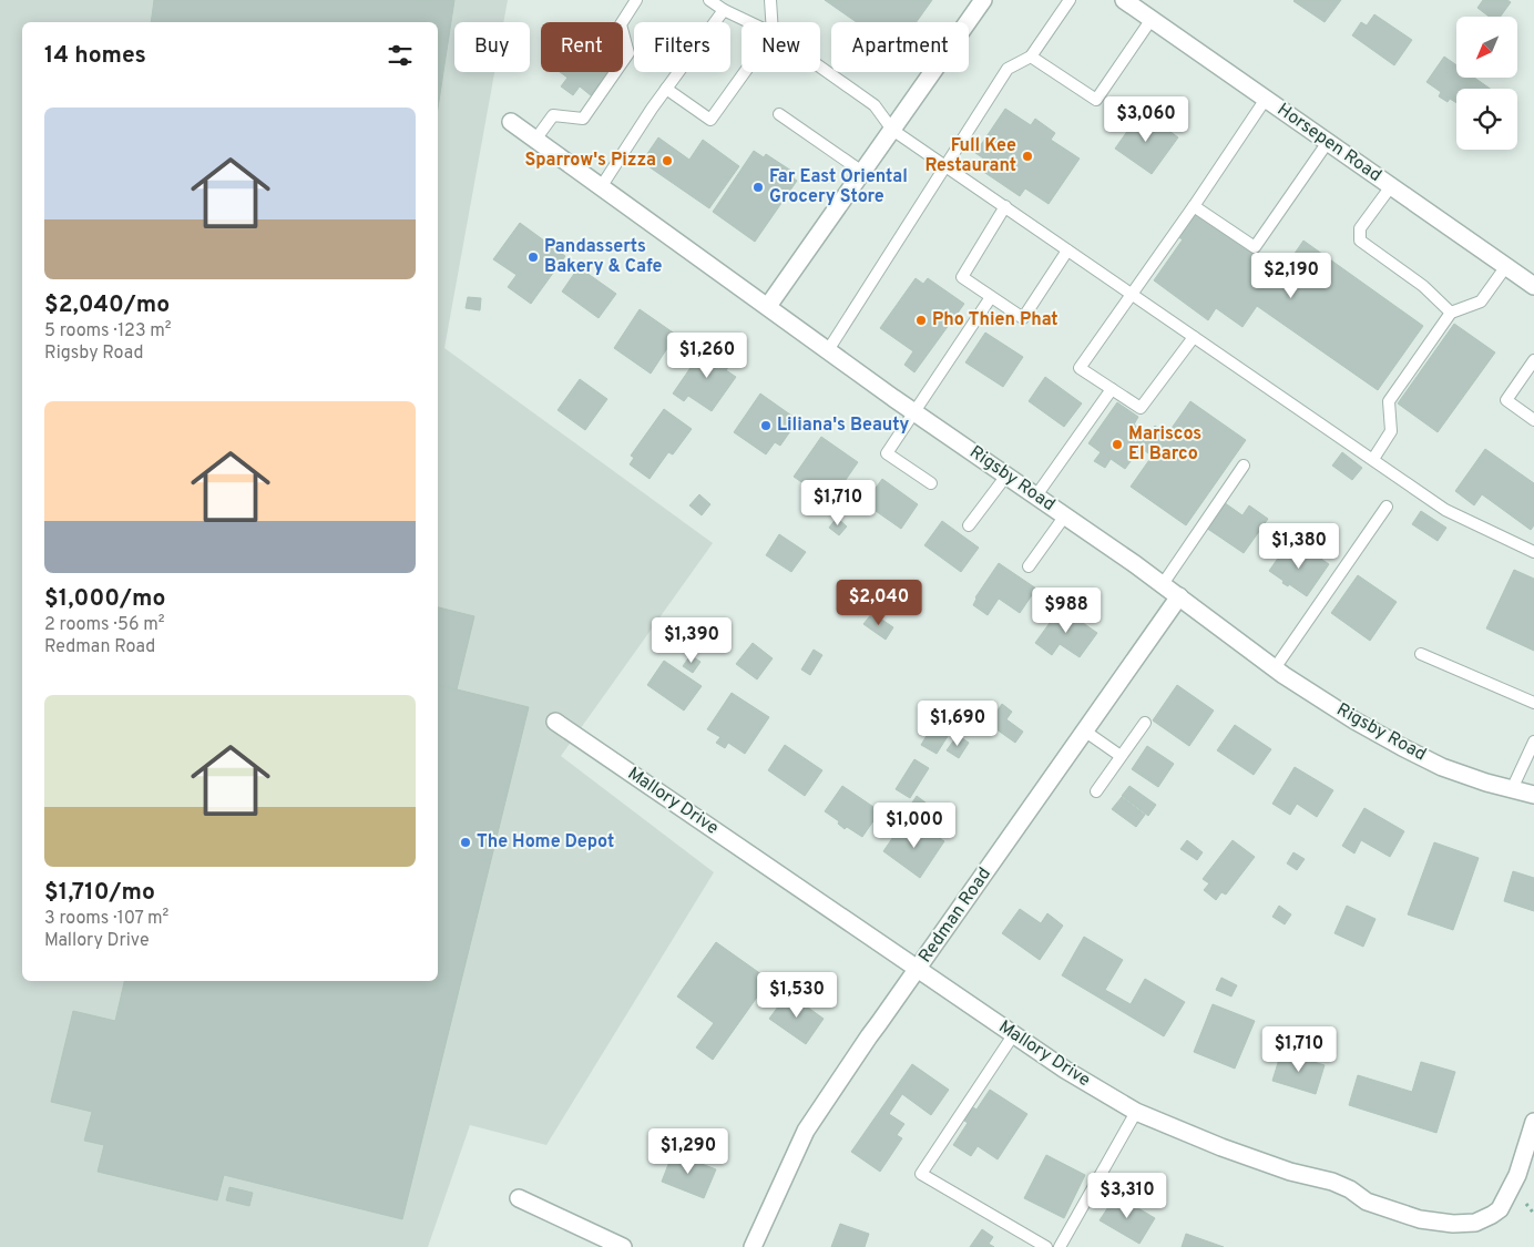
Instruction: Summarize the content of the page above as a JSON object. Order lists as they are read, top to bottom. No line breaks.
{"streets":{"street":["Horsepen Road","Rigsby Road","Mallory Drive","Redman Road"]},"crossings":[["Rigsby Road","Redman Road"],["Mallory Drive","Redman Road"]],"places":["Full Kee Restaurant","Sparrow's Pizza","Far East Oriental Grocery Store","Pandasserts Bakery & Cafe","Pho Thien Phat","Liliana's Beauty","Mariscos El Barco","The Home Depot"],"north":"bottom left","page":{"chip":["Buy","Rent","Filters","New","Apartment"],"heading":"14 homes","list":[{"name":"$2,040/mo","note":"5 rooms · 123 m² · Rigsby Road"},{"name":"$1,000/mo","note":"2 rooms · 56 m² · Redman Road"},{"name":"$1,710/mo","note":"3 rooms · 107 m² · Mallory Drive"}],"price":["$3,060","$2,190","$1,260","$1,710","$1,380","$2,040","$988","$1,390","$1,690","$1,000","$1,530","$1,710","$1,290","$3,310"]}}
